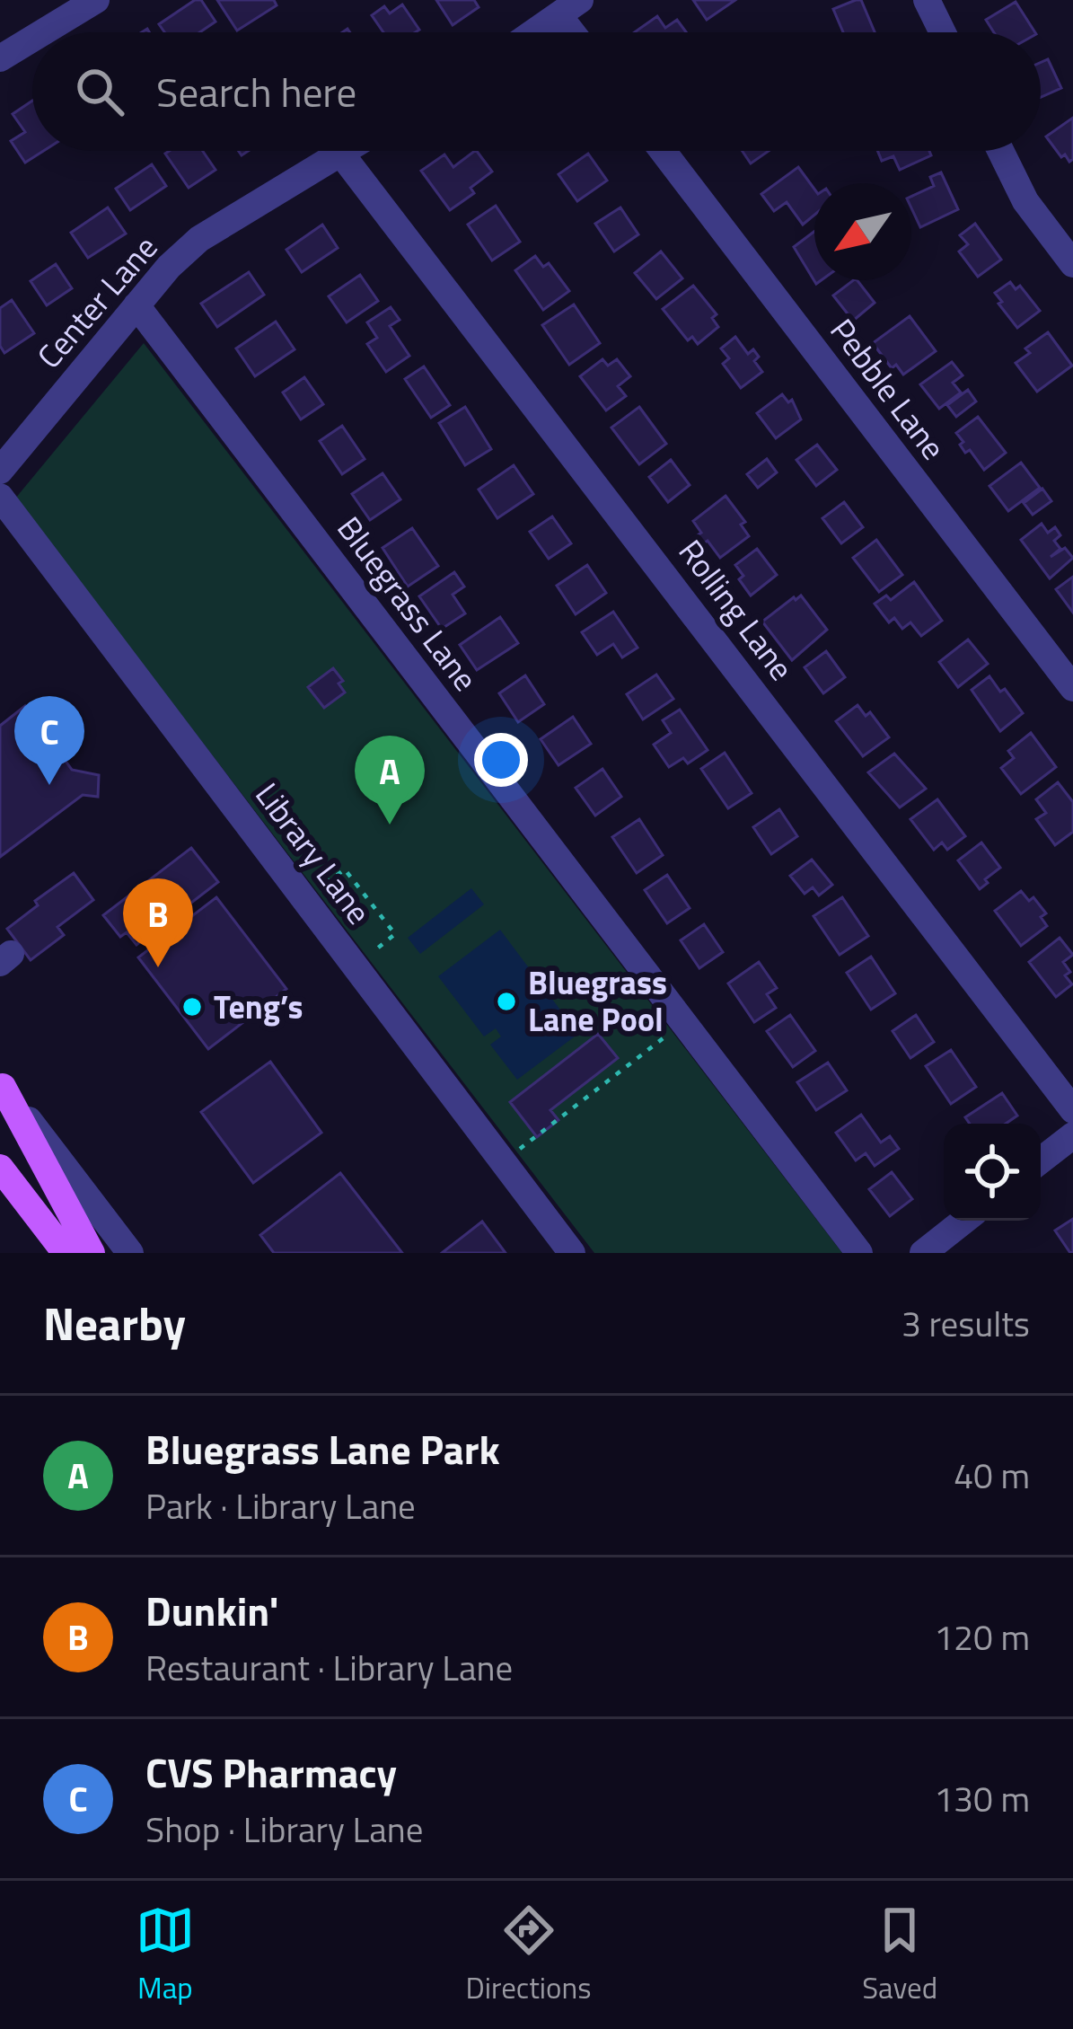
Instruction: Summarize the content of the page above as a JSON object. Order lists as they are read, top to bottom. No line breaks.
{"streets":{"street":["Center Lane","Pebble Lane","Bluegrass Lane","Rolling Lane","Library Lane"]},"crossings":[["Center Lane","Bluegrass Lane"],["Center Lane","Rolling Lane"]],"places":["Bluegrass Lane Pool","Teng’s"],"north":"bottom left","page":{"search":"Search here","pins":["C","A","B"],"heading":["Nearby","3 results"],"list":[{"mark":"A","name":"Bluegrass Lane Park","note":"Park · Library Lane","value":"40 m"},{"mark":"B","name":"Dunkin'","note":"Restaurant · Library Lane","value":"120 m"},{"mark":"C","name":"CVS Pharmacy","note":"Shop · Library Lane","value":"130 m"}],"nav":["Map","Directions","Saved"]}}
